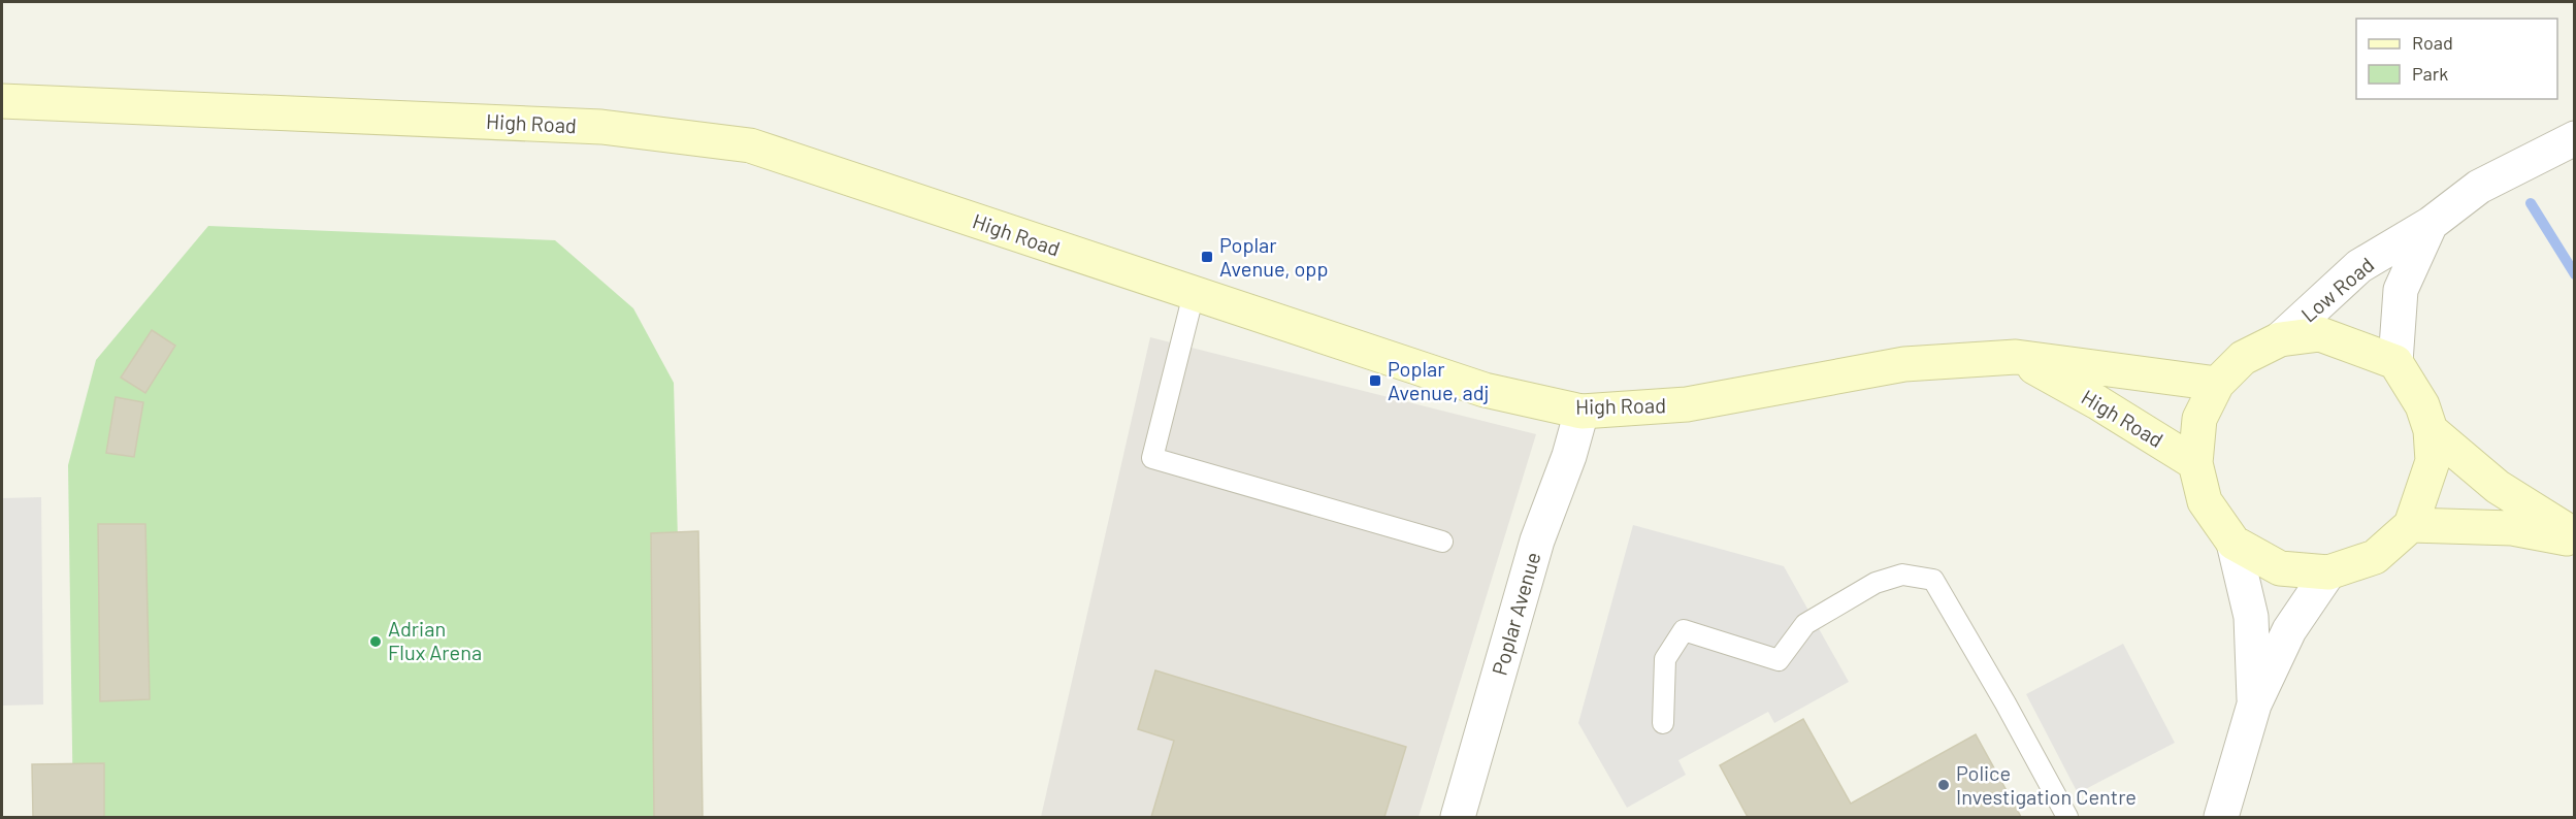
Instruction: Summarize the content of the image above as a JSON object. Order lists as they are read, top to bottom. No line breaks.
{"streets":{"street":["High Road","Low Road","Poplar Avenue"]},"crossings":[["High Road","Poplar Avenue"]],"places":{"transit":["Poplar Avenue, opp","Poplar Avenue, adj"],"other":["Adrian Flux Arena","Police Investigation Centre"]},"legend":["Road","Park"]}
